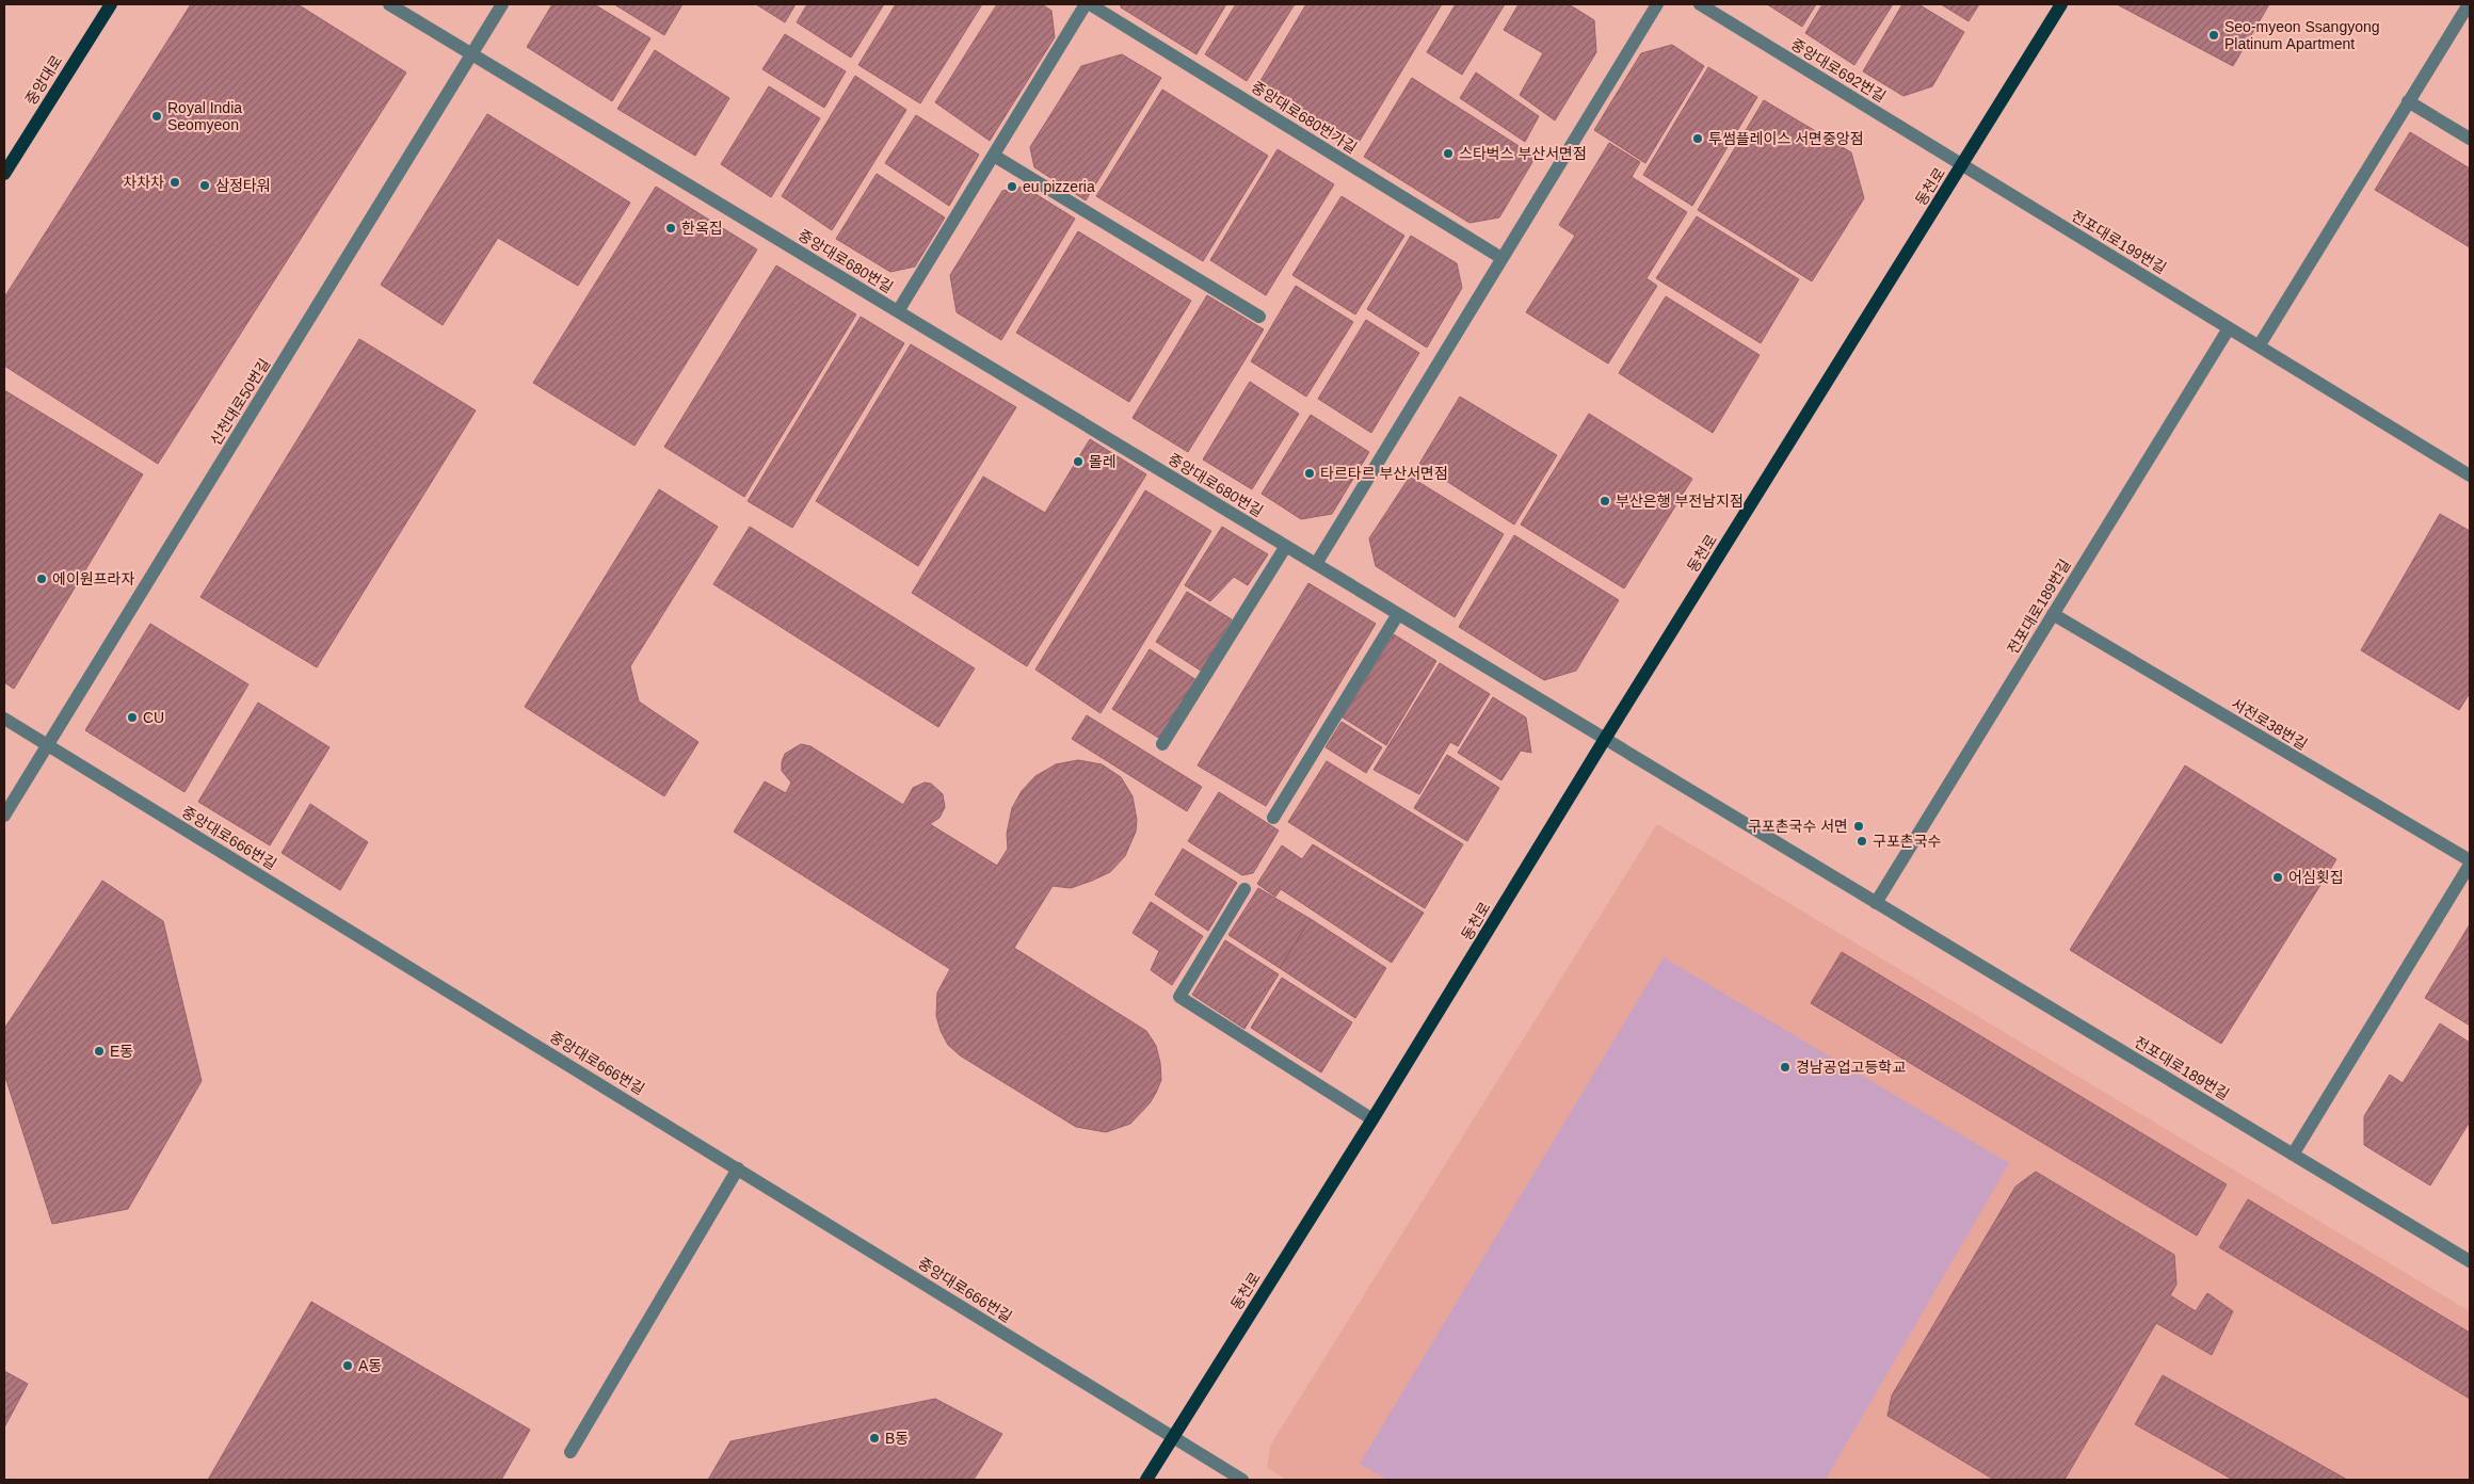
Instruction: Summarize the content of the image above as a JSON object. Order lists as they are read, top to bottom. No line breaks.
{"streets":{"main road":["중앙대로","동천로"],"street":["중앙대로692번길","중앙대로680번가길","전포대로199번길","중앙대로680번길","신천대로50번길","전포대로189번길","서전로38번길","중앙대로666번길"]},"crossings":[["중앙대로692번길","동천로"],["중앙대로692번길","전포대로199번길"],["중앙대로680번가길","중앙대로680번길"],["동천로","전포대로199번길"],["동천로","중앙대로680번길"],["동천로","전포대로189번길"],["동천로","중앙대로666번길"],["전포대로199번길","전포대로189번길"],["중앙대로680번길","신천대로50번길"],["중앙대로680번길","전포대로189번길"],["신천대로50번길","중앙대로666번길"],["전포대로189번길","서전로38번길"]],"places":["Seo-myeon Ssangyong Platinum Apartment","Royal India Seomyeon","투썸플레이스 서면중앙점","스타벅스 부산서면점","차차차","삼정타워","eu pizzeria","한옥집","몰레","타르타르 부산서면점","부산은행 부전남지점","에이원프라자","CU","구포촌국수 서면","구포촌국수","어심횟집","E동","경남공업고등학교","A동","B동"]}
